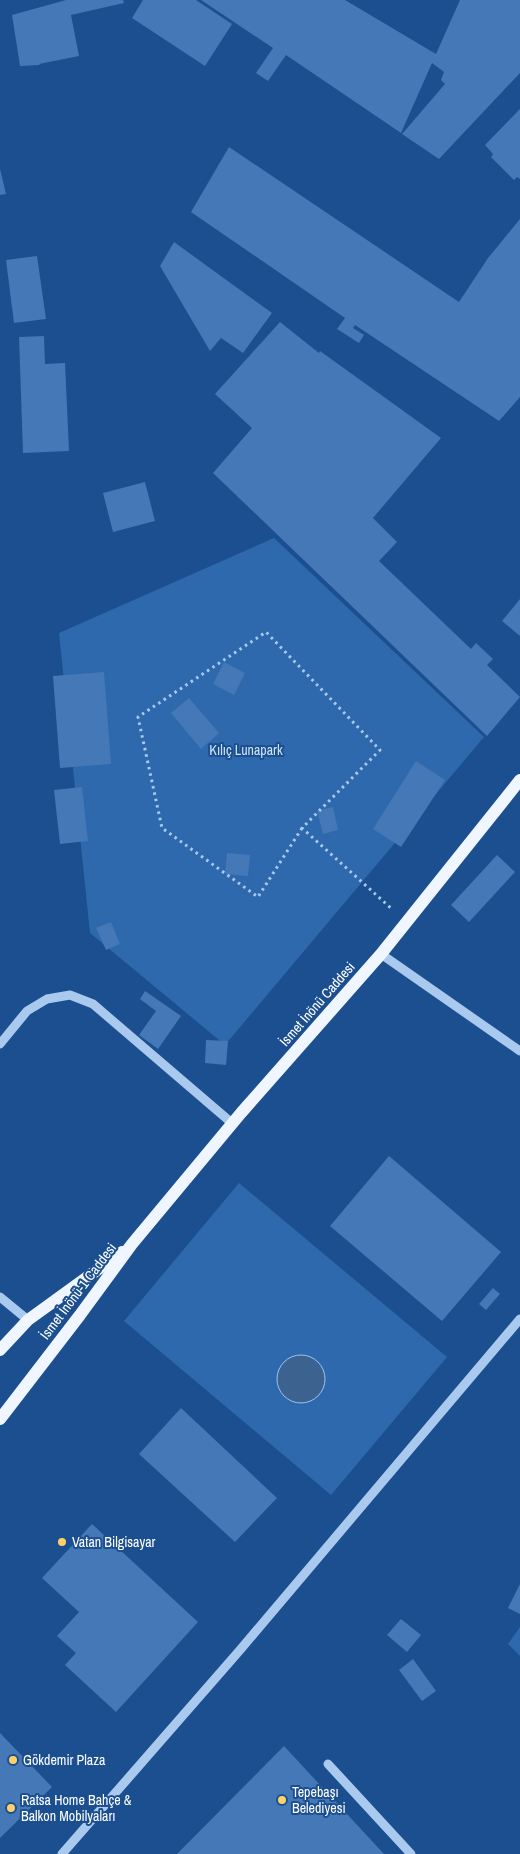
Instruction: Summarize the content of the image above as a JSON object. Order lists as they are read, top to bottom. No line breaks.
{"streets":{"main road":["İsmet İnönü Caddesi","İsmet İnönü-1 Caddesi"]},"crossings":[["İsmet İnönü Caddesi","İsmet İnönü-1 Caddesi"]],"parks":["Kılıç Lunapark"],"places":["Vatan Bilgisayar","Gökdemir Plaza","Tepebaşı Belediyesi","Ratsa Home Bahçe & Balkon Mobilyaları"]}
